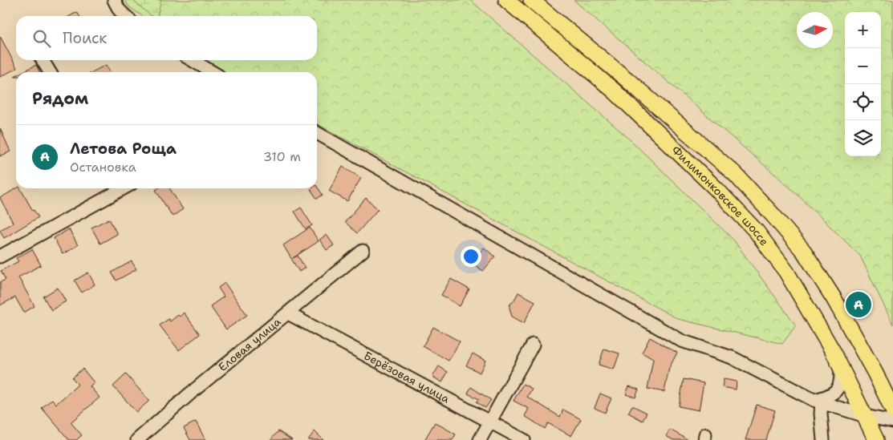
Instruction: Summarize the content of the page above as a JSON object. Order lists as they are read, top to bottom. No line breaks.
{"streets":{"main road":["Филимонковское шоссе"],"street":["Еловая улица","Берёзовая улица"]},"crossings":[["Еловая улица","Берёзовая улица"]],"north":"right","page":{"map_buttons":["+","−"],"search":"Поиск","heading":"Рядом","list":[{"mark":"A","name":"Летова Роща","note":"Остановка","value":"310 m"}],"pins":"A"}}
